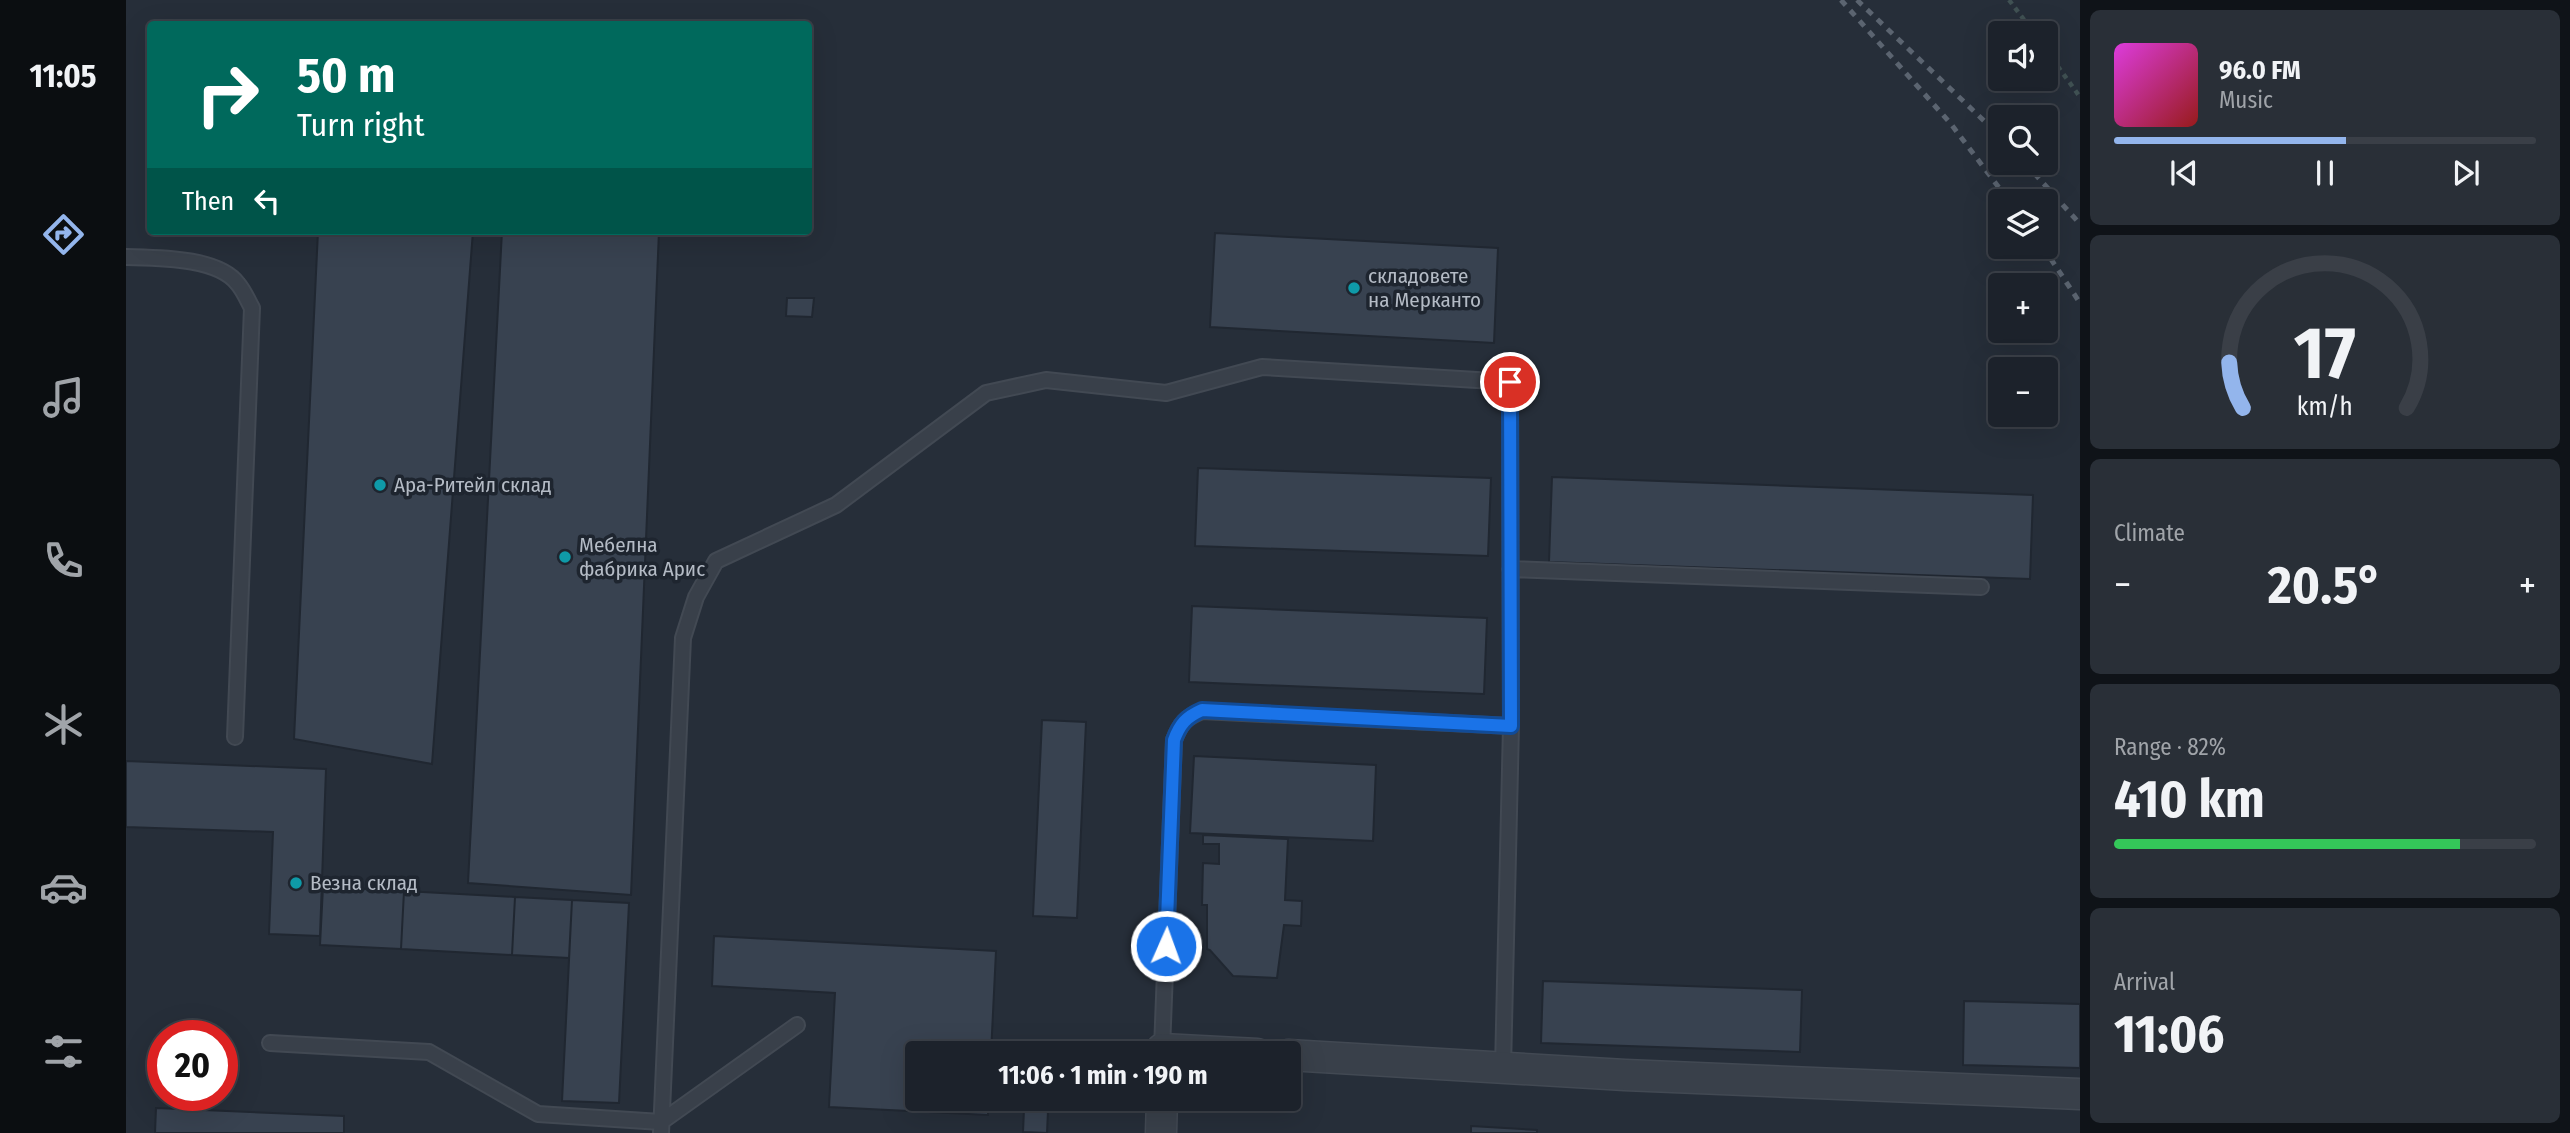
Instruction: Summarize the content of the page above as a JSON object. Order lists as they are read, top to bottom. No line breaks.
{"places":["складовете на Мерканто","Ара-Ритейл склад","Мебелна фабрика Арис","Везна склад"],"page":{"tabs":"11:05","map_buttons":["+","−"],"turn":["50 m","Turn right"],"song":["96.0 FM","Music"],"then":"Then","tile":["Climate",["Range · 82%","410 km"],["Arrival","11:06"]],"heat":["−","20.5°","+"],"limit":"20","trip":"11:06 · 1 min · 190 m","gauge":["17","km/h"]}}
